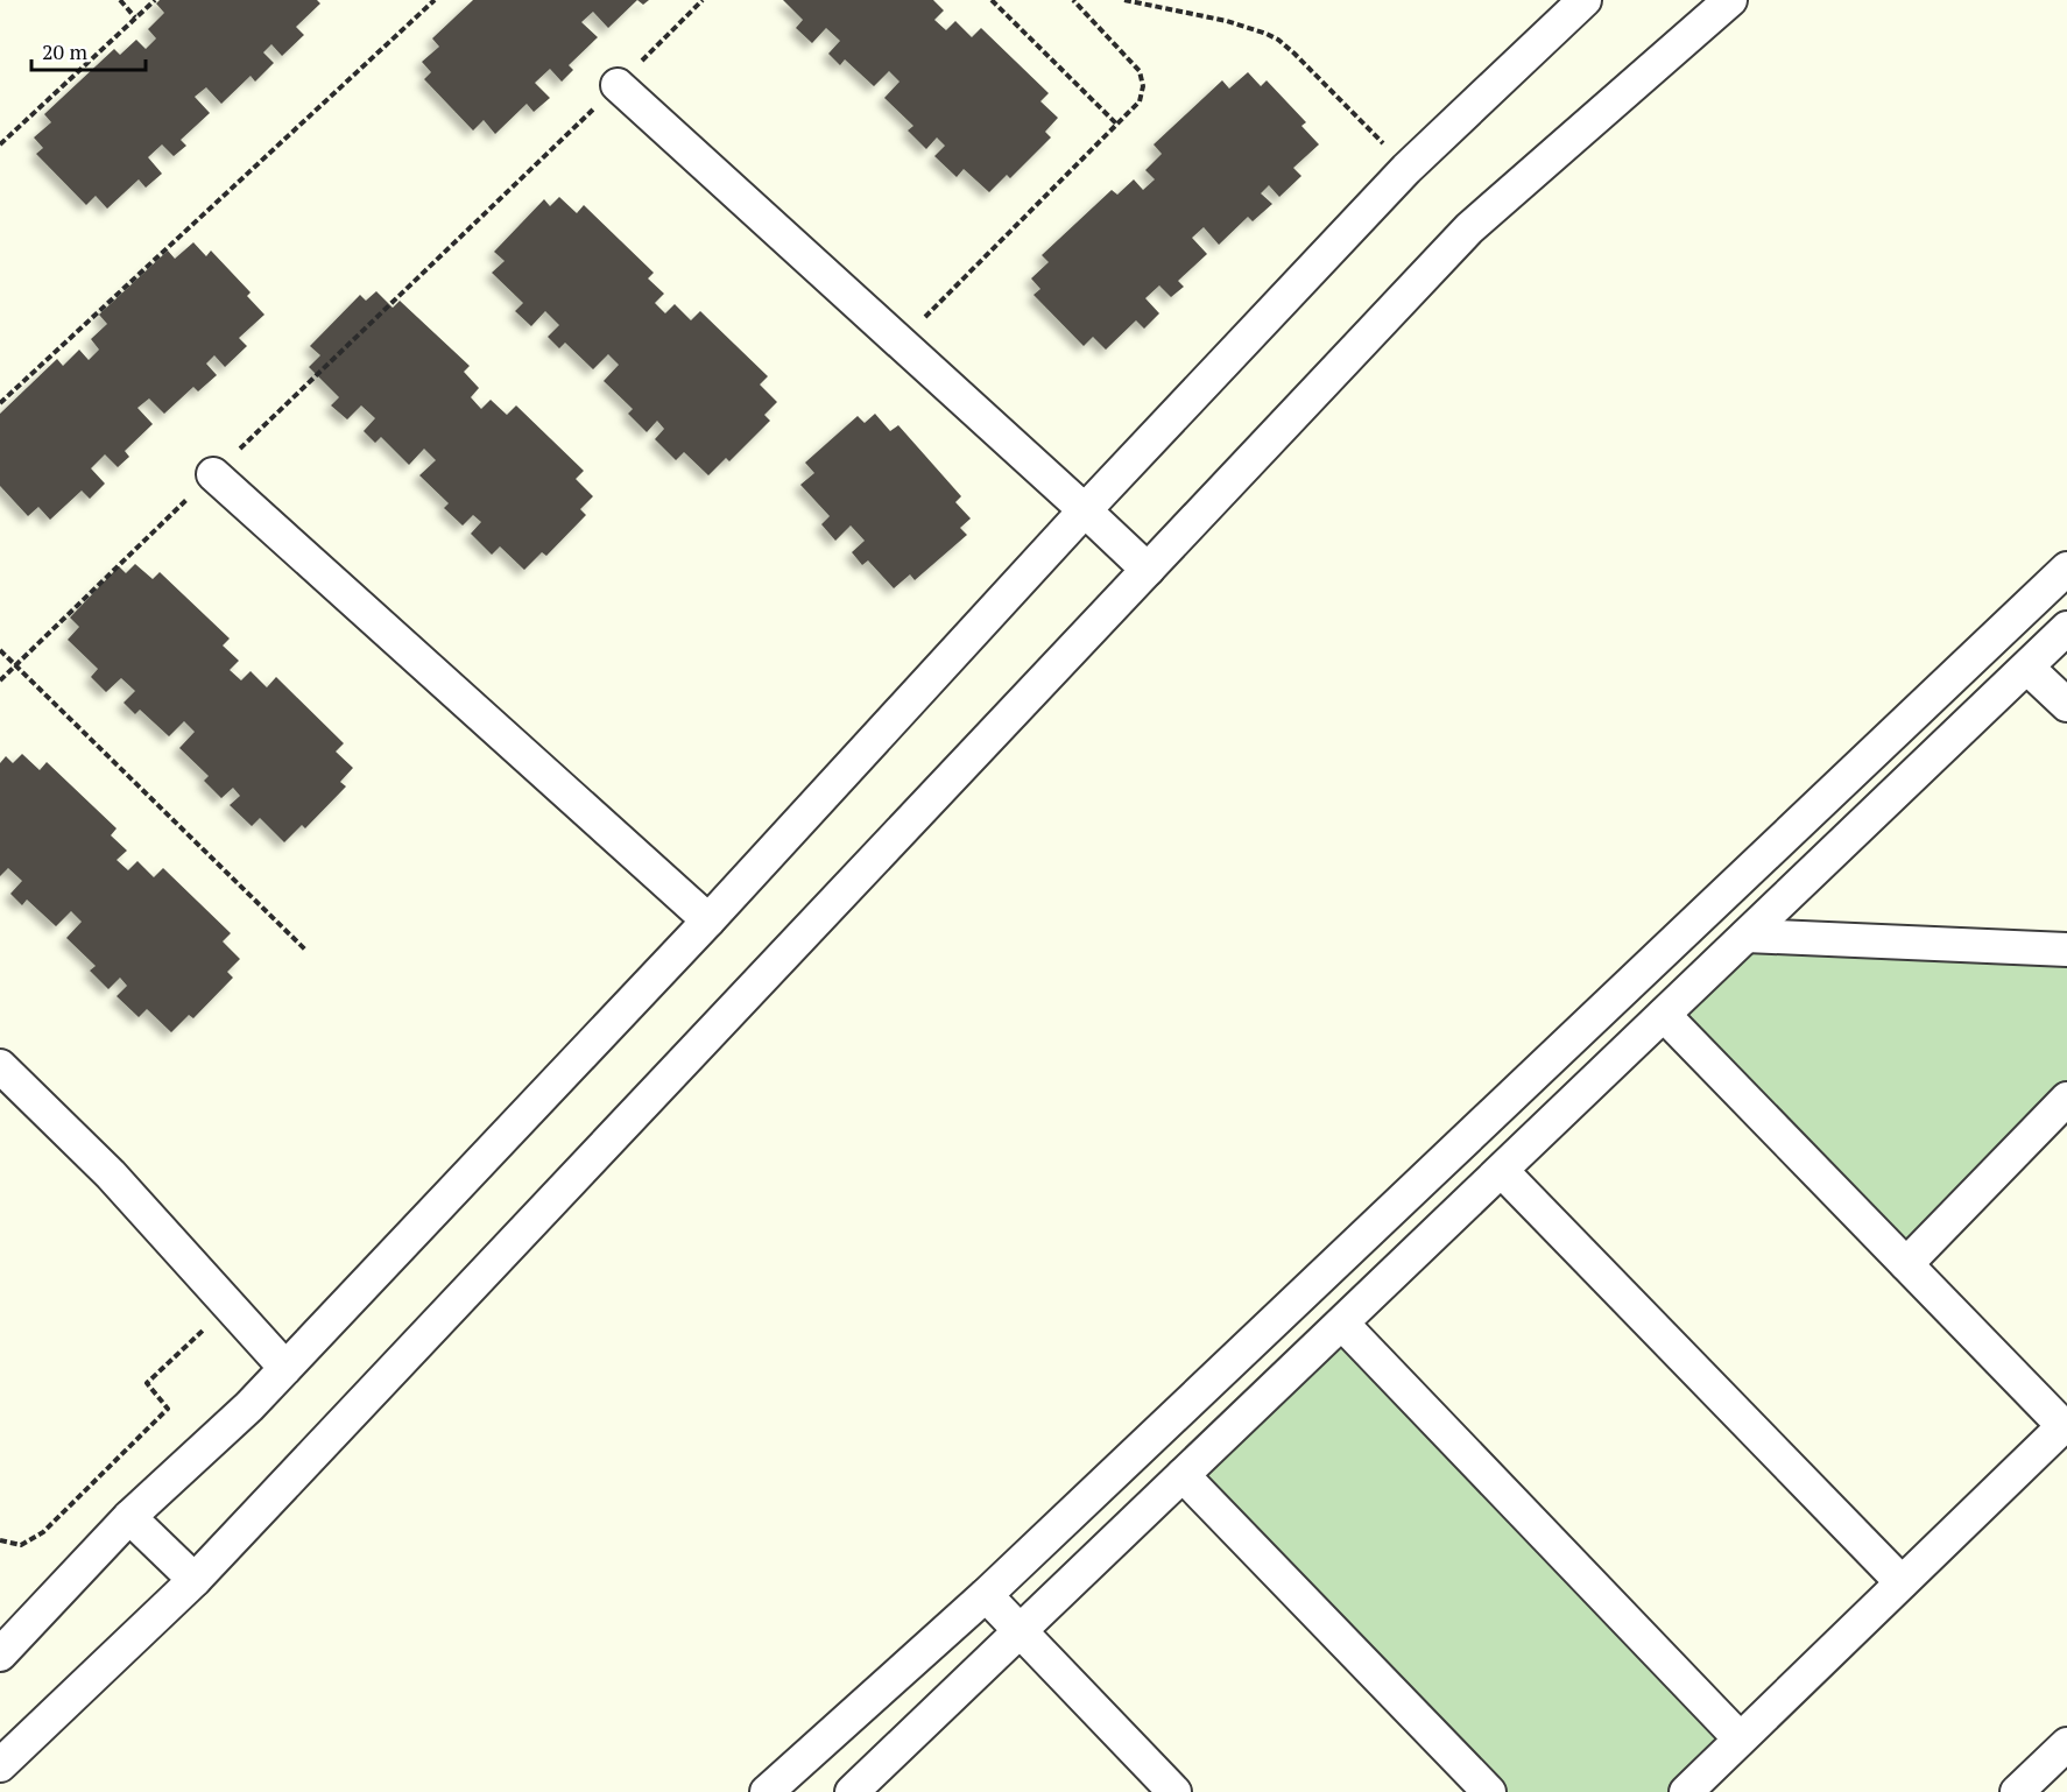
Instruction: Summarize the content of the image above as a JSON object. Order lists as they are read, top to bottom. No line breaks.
{"scale_bar":"20 m"}
